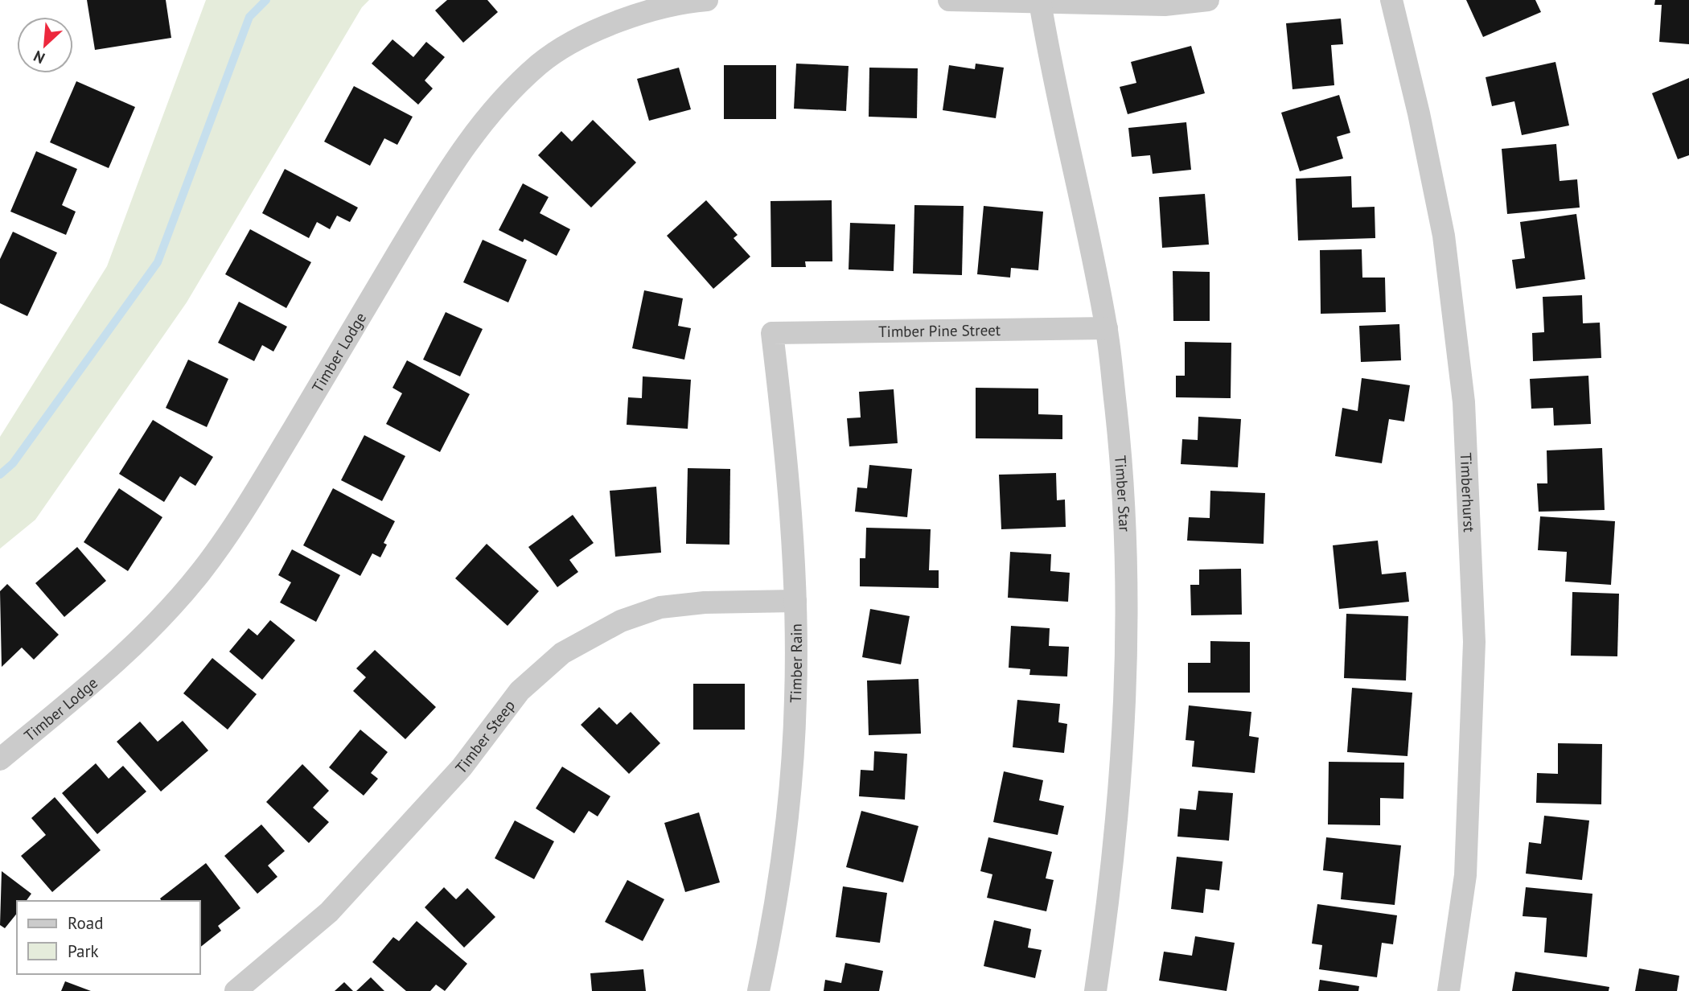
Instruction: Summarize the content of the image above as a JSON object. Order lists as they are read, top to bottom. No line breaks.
{"streets":{"street":["Timber Pine Street","Timber Lodge","Timberhurst","Timber Star","Timber Rain","Timber Steep"]},"crossings":[["Timber Pine Street","Timber Star"],["Timber Pine Street","Timber Rain"],["Timber Rain","Timber Steep"]],"legend":["Road","Park"],"north":"bottom left"}
